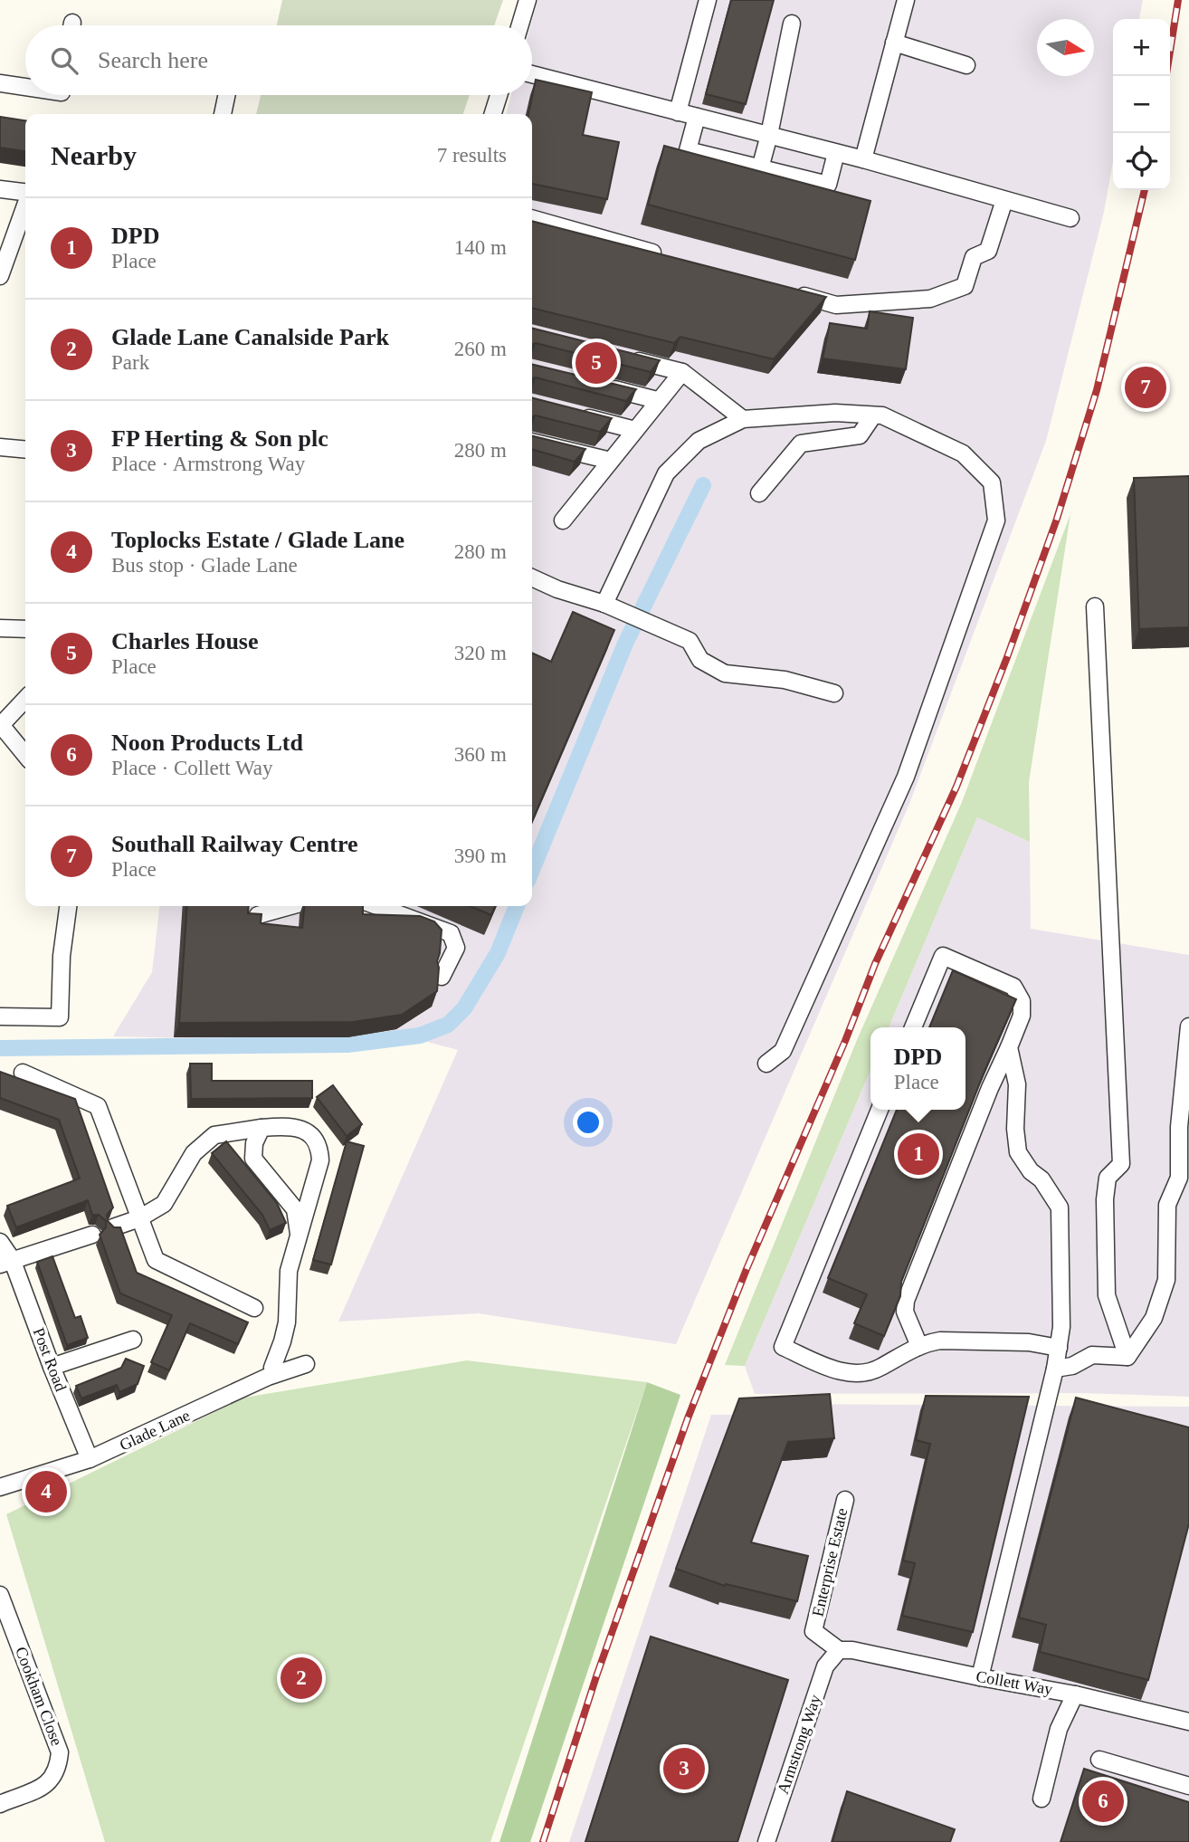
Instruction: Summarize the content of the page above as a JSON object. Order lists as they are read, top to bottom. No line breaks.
{"streets":{"street":["Post Road","Glade Lane","Enterprise Estate","Collett Way","Cookham Close","Armstrong Way"]},"crossings":[["Post Road","Glade Lane"],["Enterprise Estate","Collett Way"],["Enterprise Estate","Armstrong Way"],["Collett Way","Armstrong Way"]],"north":"right","page":{"map_buttons":["+","−"],"search":"Search here","heading":["Nearby","7 results"],"list":[{"mark":"1","name":"DPD","note":"Place","value":"140 m"},{"mark":"2","name":"Glade Lane Canalside Park","note":"Park","value":"260 m"},{"mark":"3","name":"FP Herting & Son plc","note":"Place · Armstrong Way","value":"280 m"},{"mark":"4","name":"Toplocks Estate / Glade Lane","note":"Bus stop · Glade Lane","value":"280 m"},{"mark":"5","name":"Charles House","note":"Place","value":"320 m"},{"mark":"6","name":"Noon Products Ltd","note":"Place · Collett Way","value":"360 m"},{"mark":"7","name":"Southall Railway Centre","note":"Place","value":"390 m"}],"pins":["5","7","1","4","2","3","6"],"popup":["DPD","Place"]}}
